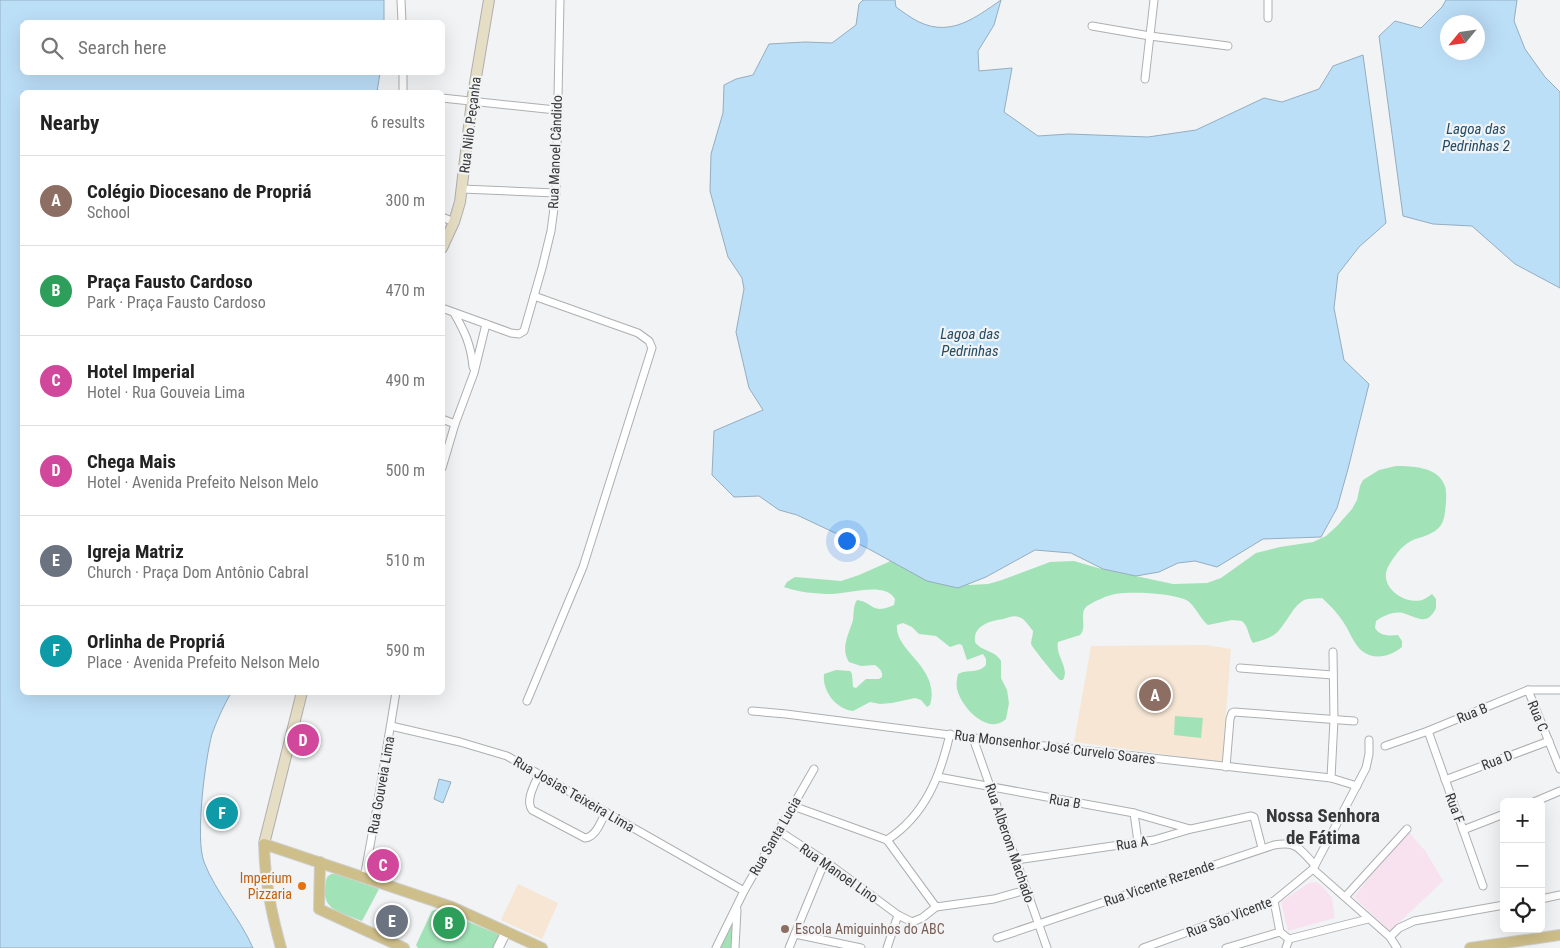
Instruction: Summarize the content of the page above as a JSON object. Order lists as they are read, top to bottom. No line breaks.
{"streets":{"main road":["Rua Nilo Peçanha"],"street":["Rua Manoel Cândido","Rua B","Rua C","Rua Monsenhor José Curvelo Soares","Rua D","Rua Gouveia Lima","Rua Josias Teixeira Lima","Rua F","Rua Santa Lucia","Rua Alberom Machado","Rua A","Rua Manoel Lino","Rua Vicente Rezende","Rua São Vicente"]},"crossings":[["Rua B","Rua C"],["Rua B","Rua F"],["Rua B","Rua Alberom Machado"],["Rua B","Rua A"],["Rua C","Rua D"],["Rua Monsenhor José Curvelo Soares","Rua Alberom Machado"],["Rua Monsenhor José Curvelo Soares","Rua São Vicente"],["Rua D","Rua F"],["Rua Gouveia Lima","Rua Josias Teixeira Lima"],["Rua Josias Teixeira Lima","Rua Santa Lucia"],["Rua Santa Lucia","Rua Manoel Lino"],["Rua Alberom Machado","Rua A"],["Rua Alberom Machado","Rua Vicente Rezende"],["Rua A","Rua Vicente Rezende"],["Rua Vicente Rezende","Rua São Vicente"]],"districts":["Nossa Senhora de Fátima"],"water":["Lagoa das Pedrinhas 2","Lagoa das Pedrinhas"],"places":["Imperium Pizzaria","Escola Amiguinhos do ABC"],"north":"bottom left","page":{"search":"Search here","heading":["Nearby","6 results"],"list":[{"mark":"A","name":"Colégio Diocesano de Propriá","note":"School","value":"300 m"},{"mark":"B","name":"Praça Fausto Cardoso","note":"Park · Praça Fausto Cardoso","value":"470 m"},{"mark":"C","name":"Hotel Imperial","note":"Hotel · Rua Gouveia Lima","value":"490 m"},{"mark":"D","name":"Chega Mais","note":"Hotel · Avenida Prefeito Nelson Melo","value":"500 m"},{"mark":"E","name":"Igreja Matriz","note":"Church · Praça Dom Antônio Cabral","value":"510 m"},{"mark":"F","name":"Orlinha de Propriá","note":"Place · Avenida Prefeito Nelson Melo","value":"590 m"}],"pins":["A","D","F","C","E","B"],"map_buttons":["+","−"]}}
